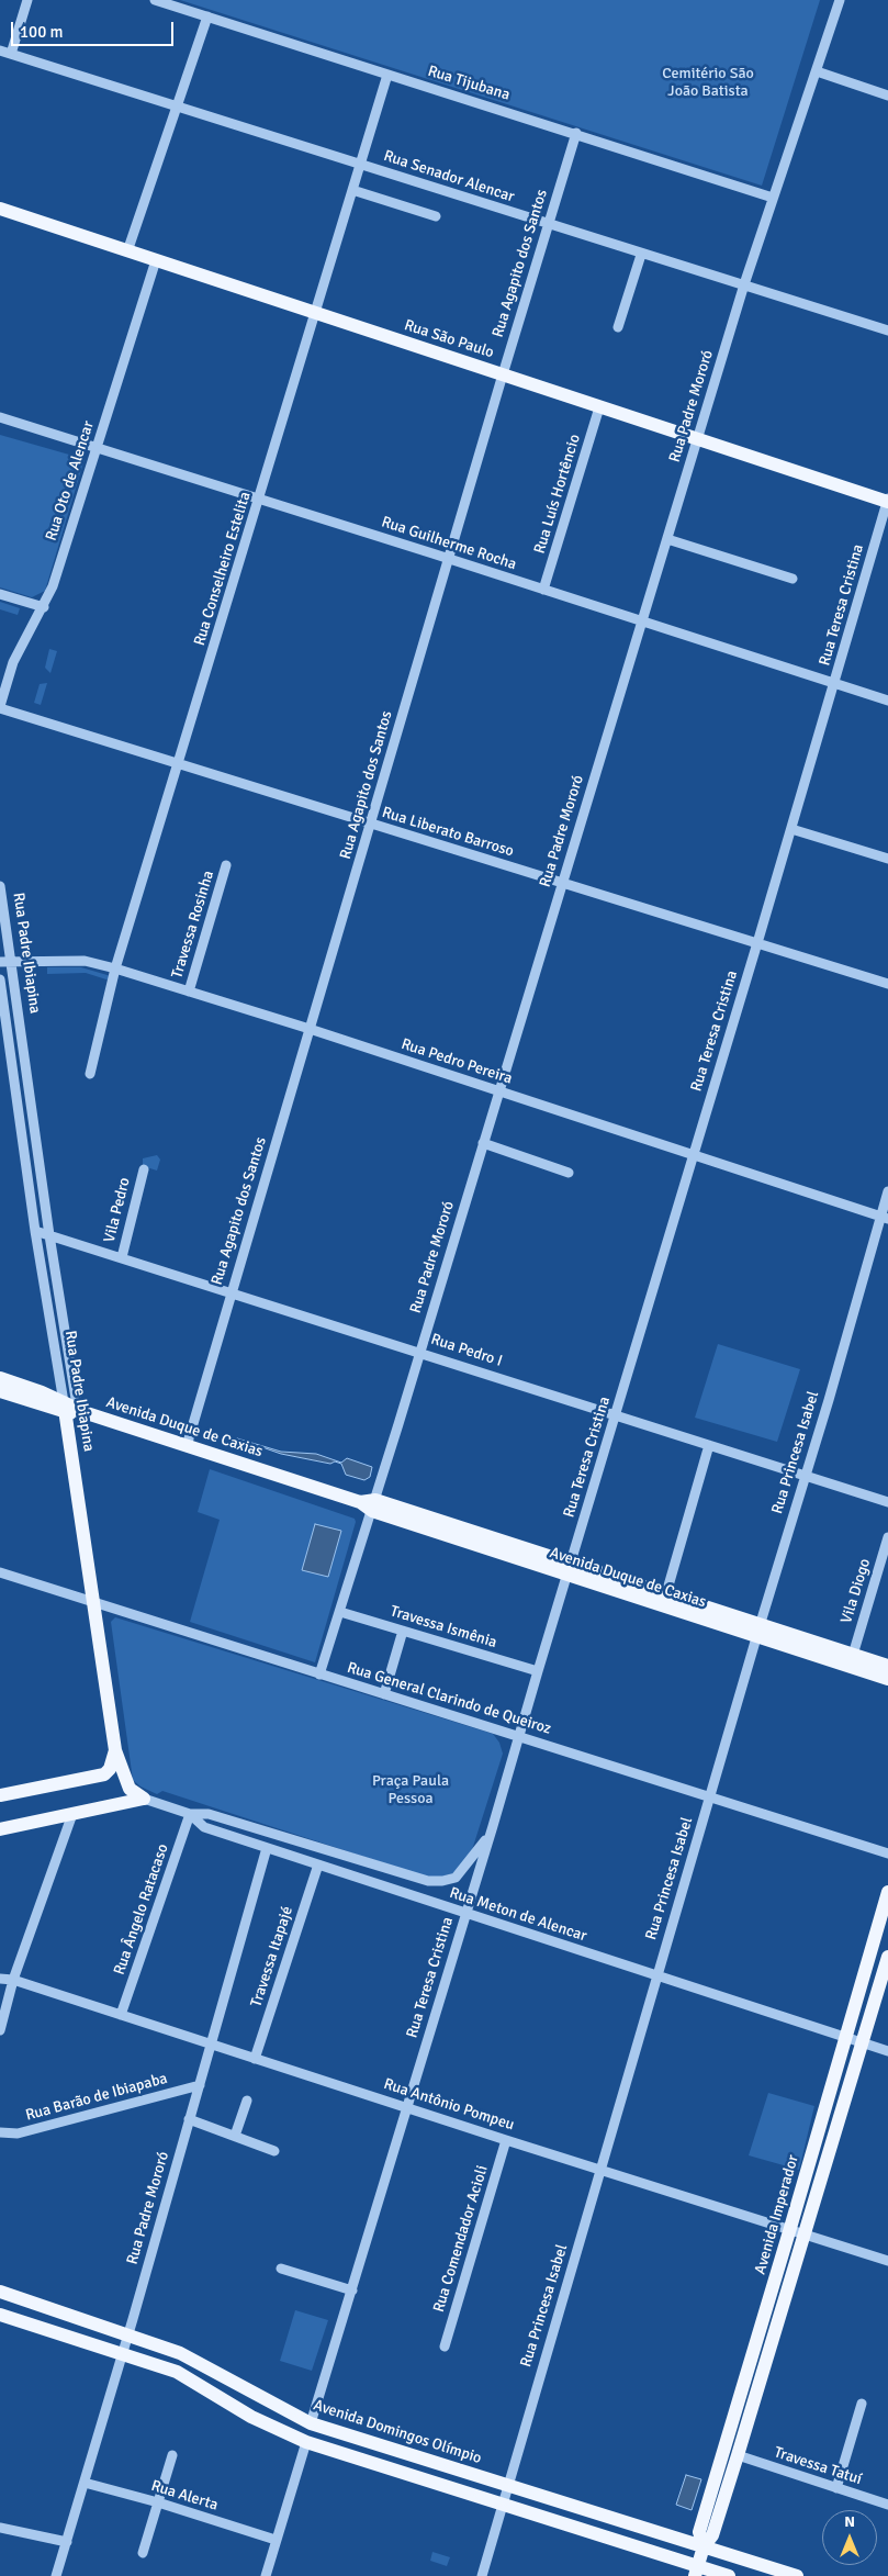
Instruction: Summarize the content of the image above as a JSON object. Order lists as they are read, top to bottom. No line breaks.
{"streets":{"main road":["Rua São Paulo","Rua Padre Ibiapina","Avenida Duque de Caxias","Avenida Imperador","Avenida Domingos Olímpio"],"street":["Rua Tijubana","Rua Senador Alencar","Rua Agapito dos Santos","Rua Padre Mororó","Rua Oto de Alencar","Rua Luís Hortêncio","Rua Guilherme Rocha","Rua Conselheiro Estelita","Rua Teresa Cristina","Rua Liberato Barroso","Travessa Rosinha","Rua Pedro Pereira","Vila Pedro","Rua Pedro I","Rua Princesa Isabel","Vila Diogo","Travessa Ismênia","Rua General Clarindo de Queiroz","Rua Ângelo Ratacaso","Rua Meton de Alencar","Travessa Itapajé","Rua Barão de Ibiapaba","Rua Antônio Pompeu","Rua Comendador Acioli","Travessa Tatuí","Rua Alerta"]},"crossings":[["Rua Tijubana","Rua Agapito dos Santos"],["Rua Tijubana","Rua Padre Mororó"],["Rua Tijubana","Rua Conselheiro Estelita"],["Rua Senador Alencar","Rua Agapito dos Santos"],["Rua Senador Alencar","Rua Padre Mororó"],["Rua Senador Alencar","Rua Conselheiro Estelita"],["Rua Agapito dos Santos","Rua São Paulo"],["Rua Agapito dos Santos","Rua Guilherme Rocha"],["Rua Agapito dos Santos","Rua Liberato Barroso"],["Rua Agapito dos Santos","Rua Pedro Pereira"],["Rua Agapito dos Santos","Rua Pedro I"],["Rua Agapito dos Santos","Avenida Duque de Caxias"],["Rua São Paulo","Rua Padre Mororó"],["Rua São Paulo","Rua Oto de Alencar"],["Rua São Paulo","Rua Luís Hortêncio"],["Rua São Paulo","Rua Conselheiro Estelita"],["Rua São Paulo","Rua Teresa Cristina"],["Rua Padre Mororó","Rua Guilherme Rocha"],["Rua Padre Mororó","Rua Liberato Barroso"],["Rua Padre Mororó","Rua Pedro Pereira"],["Rua Padre Mororó","Rua Pedro I"],["Rua Padre Mororó","Avenida Duque de Caxias"],["Rua Padre Mororó","Travessa Ismênia"],["Rua Padre Mororó","Rua General Clarindo de Queiroz"],["Rua Padre Mororó","Rua Meton de Alencar"],["Rua Padre Mororó","Rua Barão de Ibiapaba"],["Rua Padre Mororó","Rua Antônio Pompeu"],["Rua Padre Mororó","Avenida Domingos Olímpio"],["Rua Padre Mororó","Rua Alerta"],["Rua Oto de Alencar","Rua Guilherme Rocha"],["Rua Oto de Alencar","Rua Liberato Barroso"],["Rua Luís Hortêncio","Rua Guilherme Rocha"],["Rua Guilherme Rocha","Rua Conselheiro Estelita"],["Rua Guilherme Rocha","Rua Teresa Cristina"],["Rua Conselheiro Estelita","Rua Liberato Barroso"],["Rua Conselheiro Estelita","Rua Pedro Pereira"],["Rua Teresa Cristina","Rua Liberato Barroso"],["Rua Teresa Cristina","Rua Pedro Pereira"],["Rua Teresa Cristina","Rua Pedro I"],["Rua Teresa Cristina","Avenida Duque de Caxias"],["Rua Teresa Cristina","Travessa Ismênia"],["Rua Teresa Cristina","Rua General Clarindo de Queiroz"],["Rua Teresa Cristina","Rua Meton de Alencar"],["Rua Teresa Cristina","Rua Antônio Pompeu"],["Rua Teresa Cristina","Avenida Domingos Olímpio"],["Travessa Rosinha","Rua Pedro Pereira"],["Rua Padre Ibiapina","Rua Pedro Pereira"],["Rua Padre Ibiapina","Rua Pedro I"],["Rua Padre Ibiapina","Avenida Duque de Caxias"],["Rua Padre Ibiapina","Rua General Clarindo de Queiroz"],["Rua Padre Ibiapina","Rua Meton de Alencar"],["Rua Pedro Pereira","Rua Princesa Isabel"],["Vila Pedro","Rua Pedro I"],["Rua Pedro I","Rua Princesa Isabel"],["Avenida Duque de Caxias","Rua Princesa Isabel"],["Avenida Duque de Caxias","Vila Diogo"],["Rua Princesa Isabel","Rua General Clarindo de Queiroz"],["Rua Princesa Isabel","Rua Meton de Alencar"],["Rua Princesa Isabel","Rua Antônio Pompeu"],["Rua Princesa Isabel","Avenida Domingos Olímpio"],["Rua Ângelo Ratacaso","Rua Meton de Alencar"],["Rua Ângelo Ratacaso","Rua Antônio Pompeu"],["Rua Meton de Alencar","Travessa Itapajé"],["Rua Meton de Alencar","Avenida Imperador"],["Travessa Itapajé","Rua Antônio Pompeu"],["Rua Antônio Pompeu","Avenida Imperador"],["Rua Antônio Pompeu","Rua Comendador Acioli"],["Avenida Imperador","Avenida Domingos Olímpio"],["Avenida Imperador","Travessa Tatuí"]],"parks":["Cemitério São João Batista","Praça Paula Pessoa"],"scale_bar":"100 m","north":"top"}
